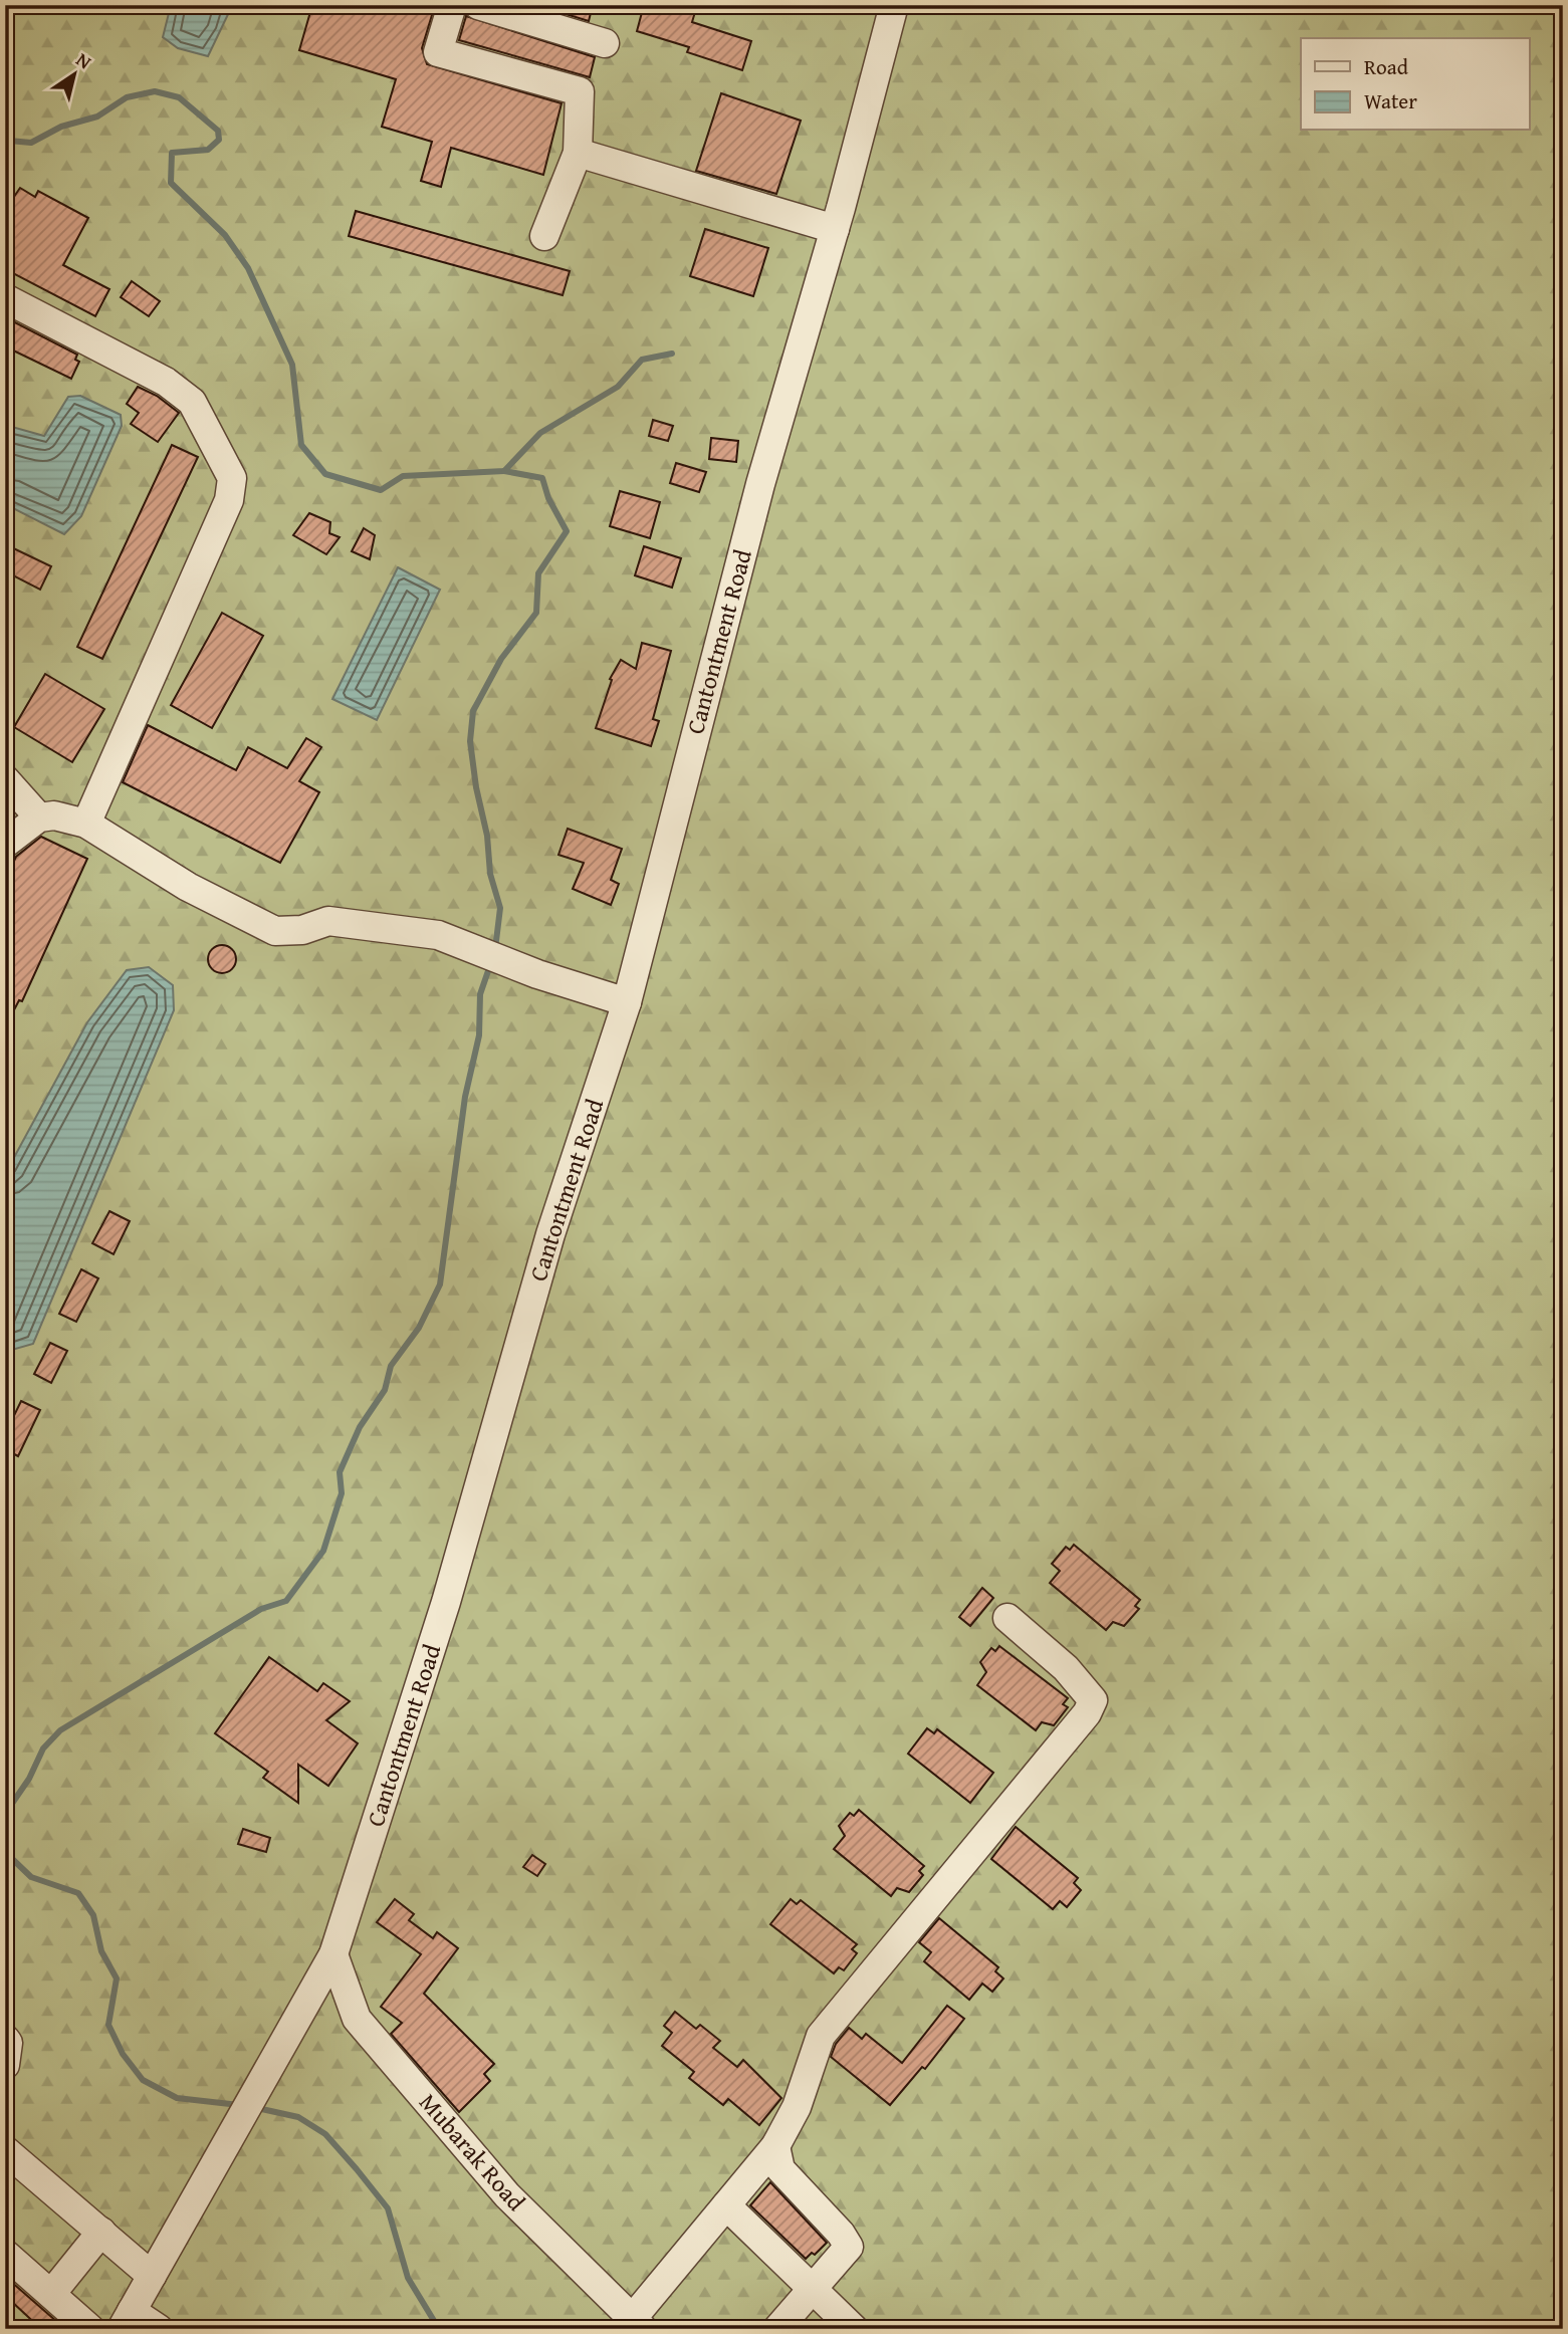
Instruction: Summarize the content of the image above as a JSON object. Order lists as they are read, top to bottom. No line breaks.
{"streets":{"street":["Cantontment Road","Mubarak Road"]},"crossings":[["Cantontment Road","Mubarak Road"]],"legend":["Road","Water"],"north":"top right"}
